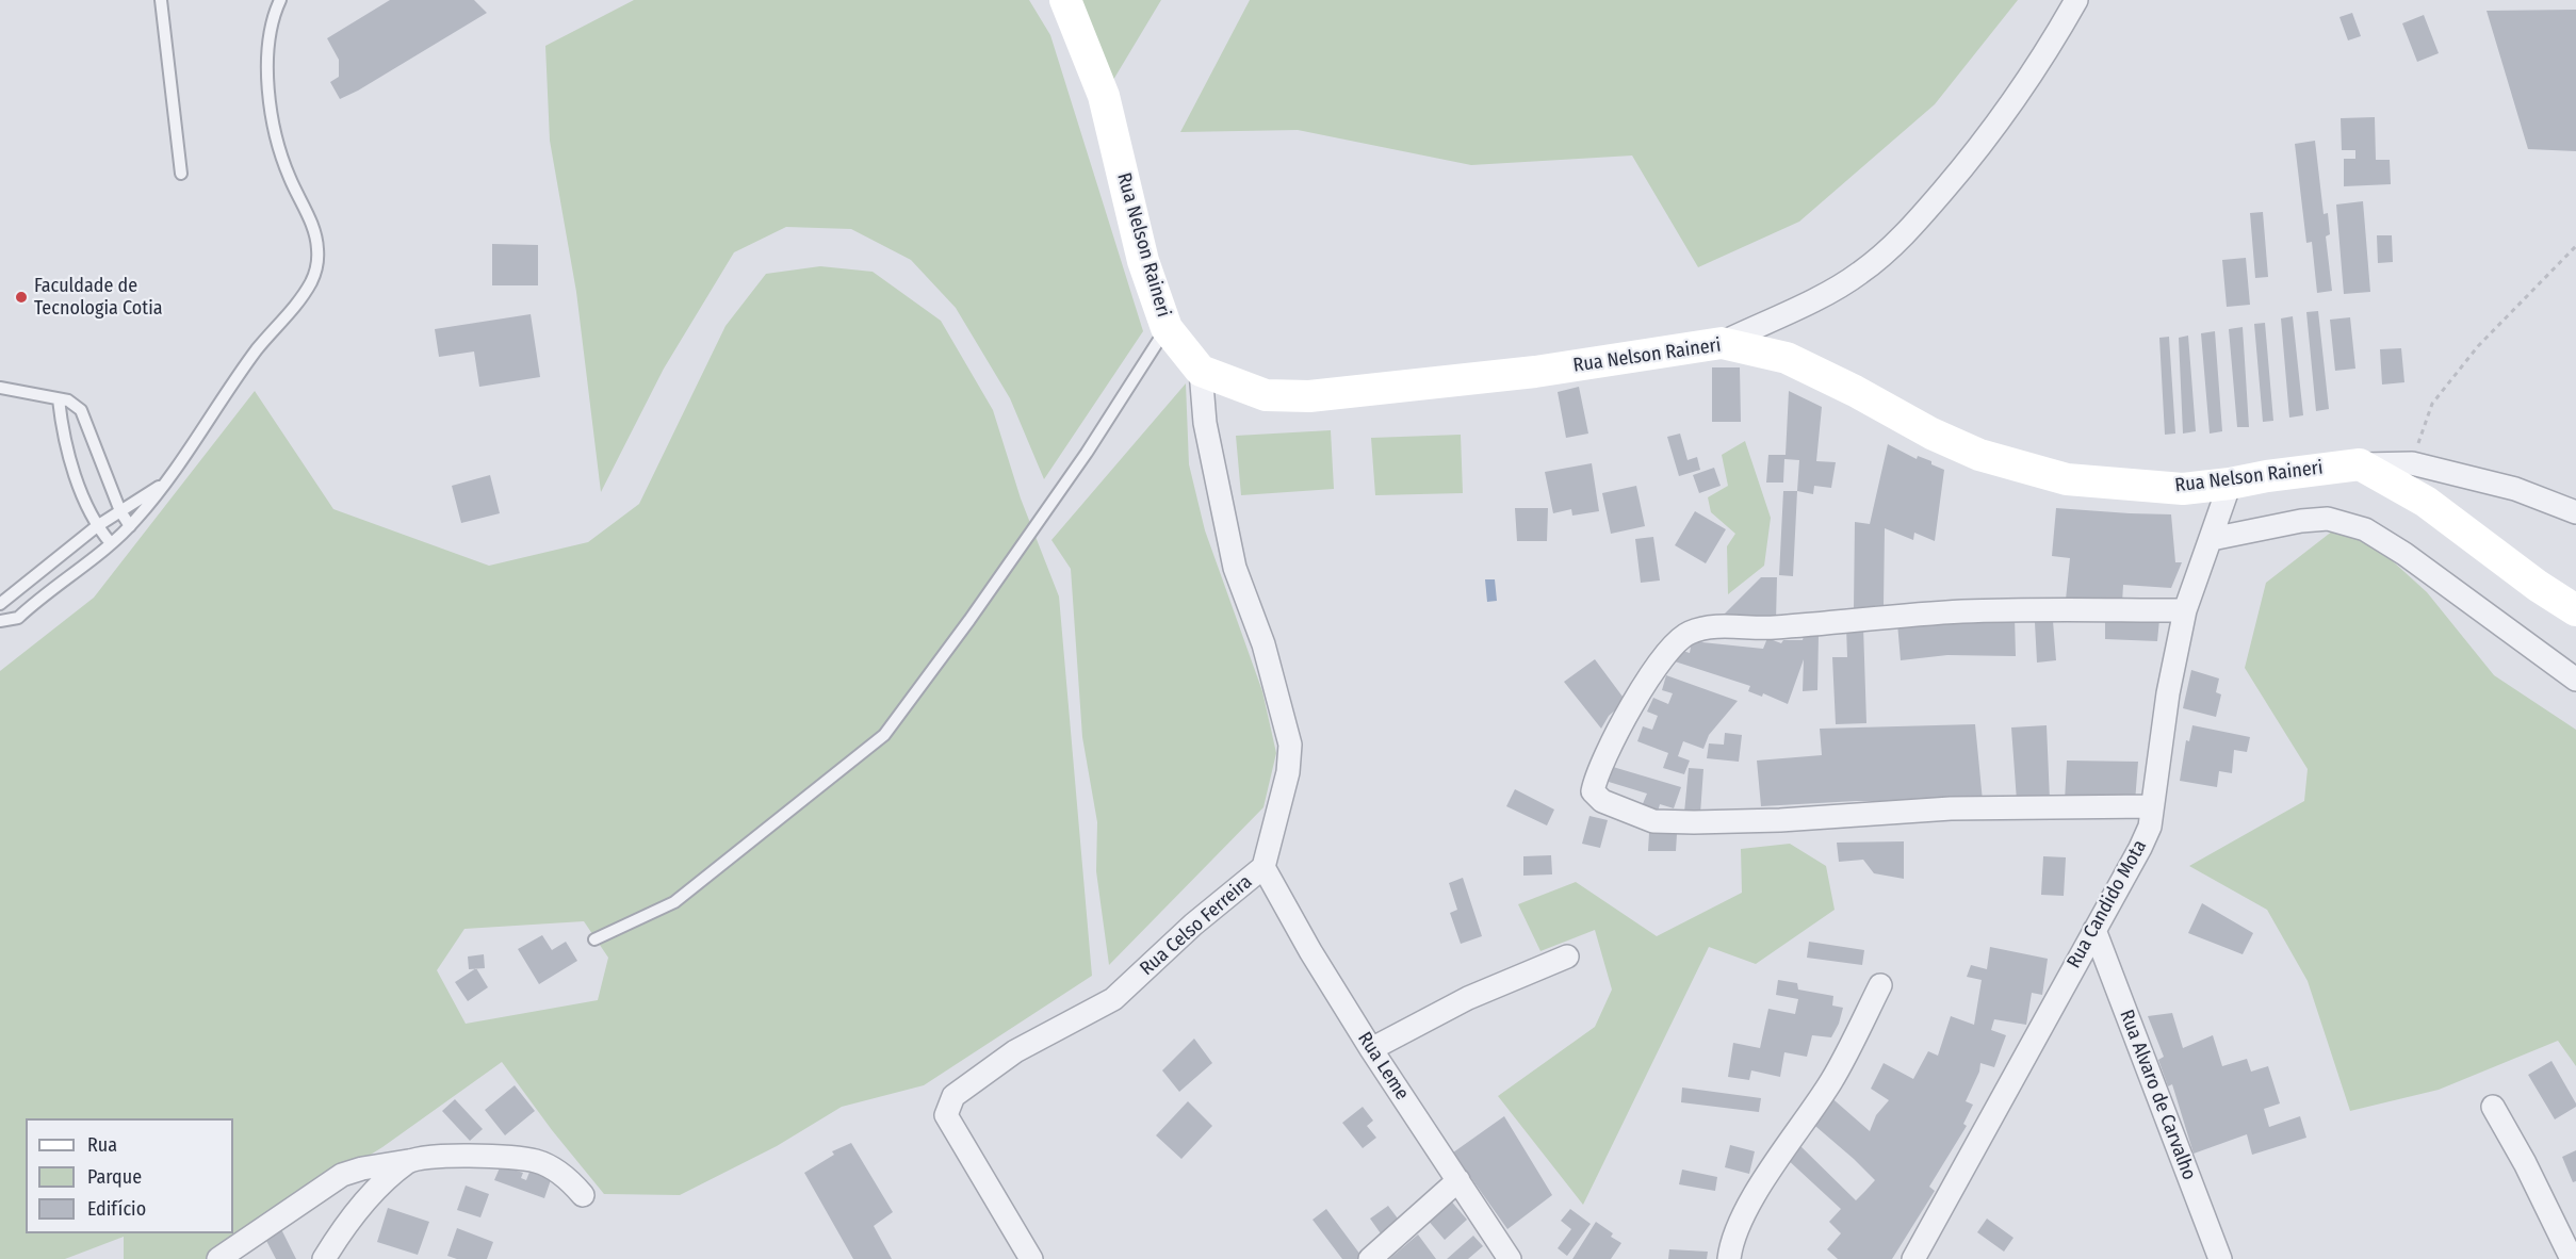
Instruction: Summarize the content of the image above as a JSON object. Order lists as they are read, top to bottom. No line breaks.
{"streets":{"main road":["Rua Nelson Raineri"],"street":["Rua Candido Mota","Rua Celso Ferreira","Rua Leme","Rua Alvaro de Carvalho"]},"crossings":[["Rua Nelson Raineri","Rua Candido Mota"],["Rua Nelson Raineri","Rua Celso Ferreira"],["Rua Candido Mota","Rua Alvaro de Carvalho"],["Rua Celso Ferreira","Rua Leme"]],"places":["Faculdade de Tecnologia Cotia"],"legend":["Rua","Parque","Edifício"]}
